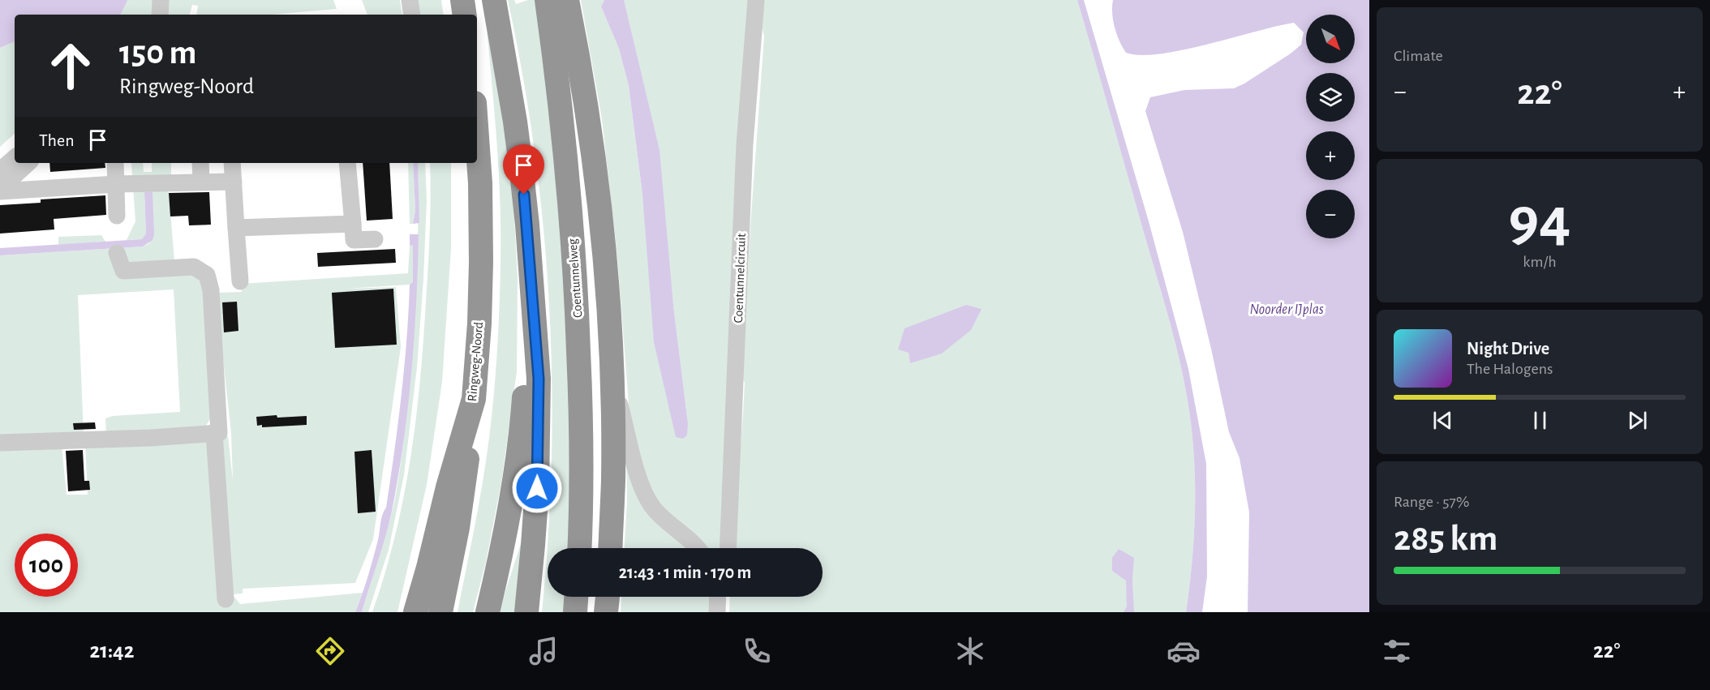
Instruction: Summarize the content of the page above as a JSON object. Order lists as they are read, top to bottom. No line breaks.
{"streets":{"highway":["Coentunnelweg","Ringweg-Noord"],"street":["Coentunnelcircuit"]},"water":["Noorder IJplas"],"north":"bottom right","page":{"tile":["Climate",["94","km/h"],["Range · 57%","285 km"]],"map_buttons":["+","−"],"turn":["150 m","Ringweg-Noord"],"heat":["−","22°","+"],"then":"Then","song":["Night Drive","The Halogens"],"limit":"100","trip":"21:43 · 1 min · 170 m","tabs":["21:42","22°"]}}
